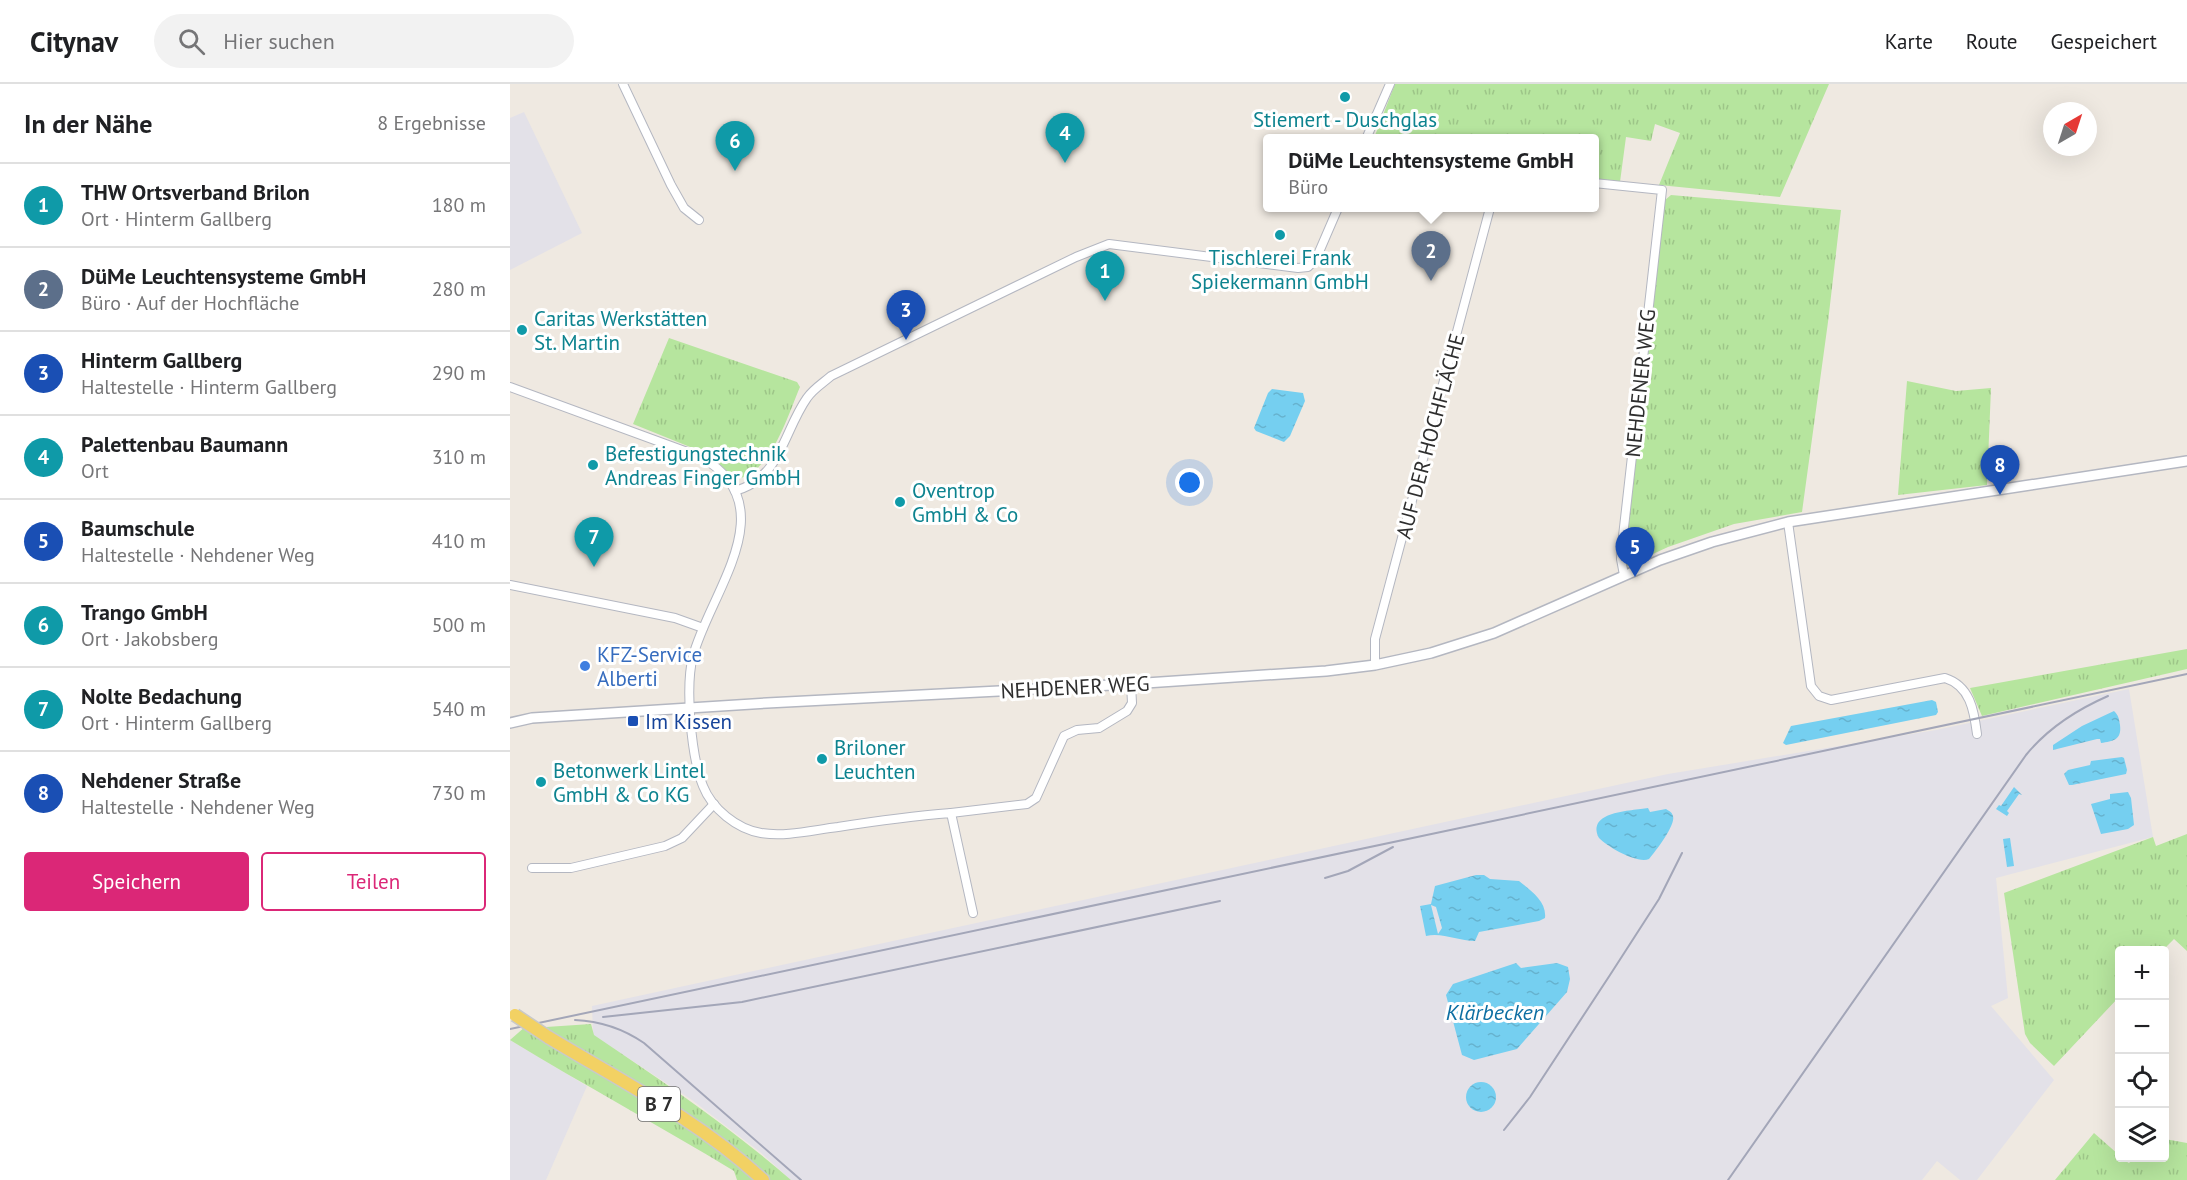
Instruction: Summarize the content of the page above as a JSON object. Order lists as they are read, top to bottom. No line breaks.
{"streets":{"main road":["B 7"],"street":["NEHDENER WEG","AUF DER HOCHFLÄCHE"]},"crossings":[["NEHDENER WEG","AUF DER HOCHFLÄCHE"]],"water":["Klärbecken"],"places":{"other":["Stiemert - Duschglas","Tischlerei Frank Spiekermann GmbH","Caritas Werkstätten St. Martin","Befestigungstechnik Andreas Finger GmbH","Oventrop GmbH & Co","KFZ-Service Alberti","Briloner Leuchten","Betonwerk Lintel GmbH & Co KG"],"transit":["Im Kissen"]},"north":"top right","page":{"header":"Citynav","search":"Hier suchen","nav":["Karte","Route","Gespeichert"],"heading":["In der Nähe","8 Ergebnisse"],"pins":["4","6","2","1","3","8","7","5"],"popup":["DüMe Leuchtensysteme GmbH","Büro"],"list":[{"mark":"1","name":"THW Ortsverband Brilon","note":"Ort · Hinterm Gallberg","value":"180 m"},{"mark":"2","name":"DüMe Leuchtensysteme GmbH","note":"Büro · Auf der Hochfläche","value":"280 m"},{"mark":"3","name":"Hinterm Gallberg","note":"Haltestelle · Hinterm Gallberg","value":"290 m"},{"mark":"4","name":"Palettenbau Baumann","note":"Ort","value":"310 m"},{"mark":"5","name":"Baumschule","note":"Haltestelle · Nehdener Weg","value":"410 m"},{"mark":"6","name":"Trango GmbH","note":"Ort · Jakobsberg","value":"500 m"},{"mark":"7","name":"Nolte Bedachung","note":"Ort · Hinterm Gallberg","value":"540 m"},{"mark":"8","name":"Nehdener Straße","note":"Haltestelle · Nehdener Weg","value":"730 m"}],"buttons":["Speichern","Teilen"],"map_buttons":["+","−"]}}
